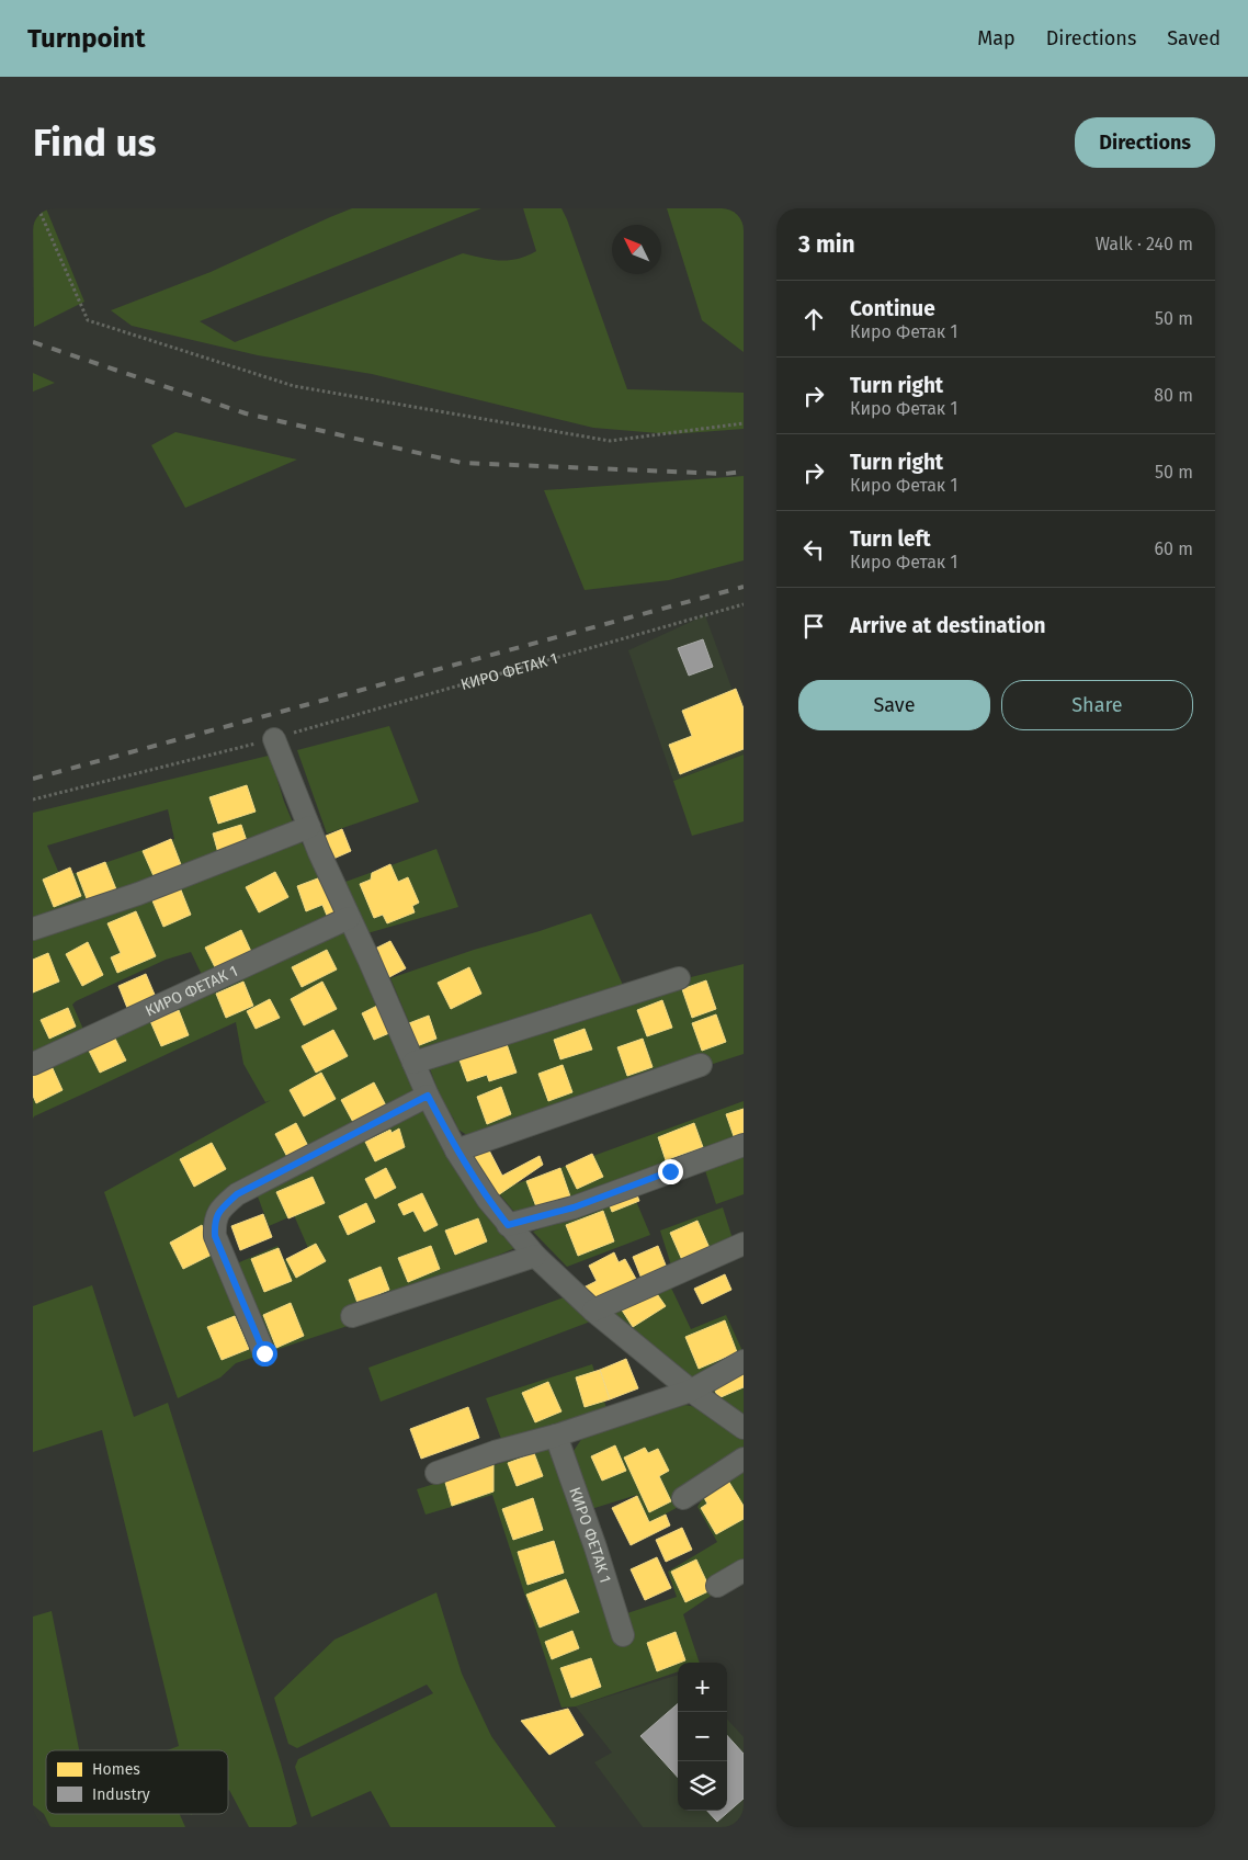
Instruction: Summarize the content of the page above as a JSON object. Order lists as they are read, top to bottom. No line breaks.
{"streets":{"street":["КИРО ФЕТАК 1"]},"legend":["Homes","Industry"],"north":"top left","page":{"header":"Turnpoint","nav":["Map","Directions","Saved"],"buttons":["Directions",["Save","Share"]],"title":"Find us","heading":["3 min","Walk · 240 m"],"list":[["Continue","Киро Фетак 1","50 m"],["Turn right","Киро Фетак 1","80 m"],["Turn right","Киро Фетак 1","50 m"],["Turn left","Киро Фетак 1","60 m"],"Arrive at destination"],"map_buttons":["+","−"]}}
